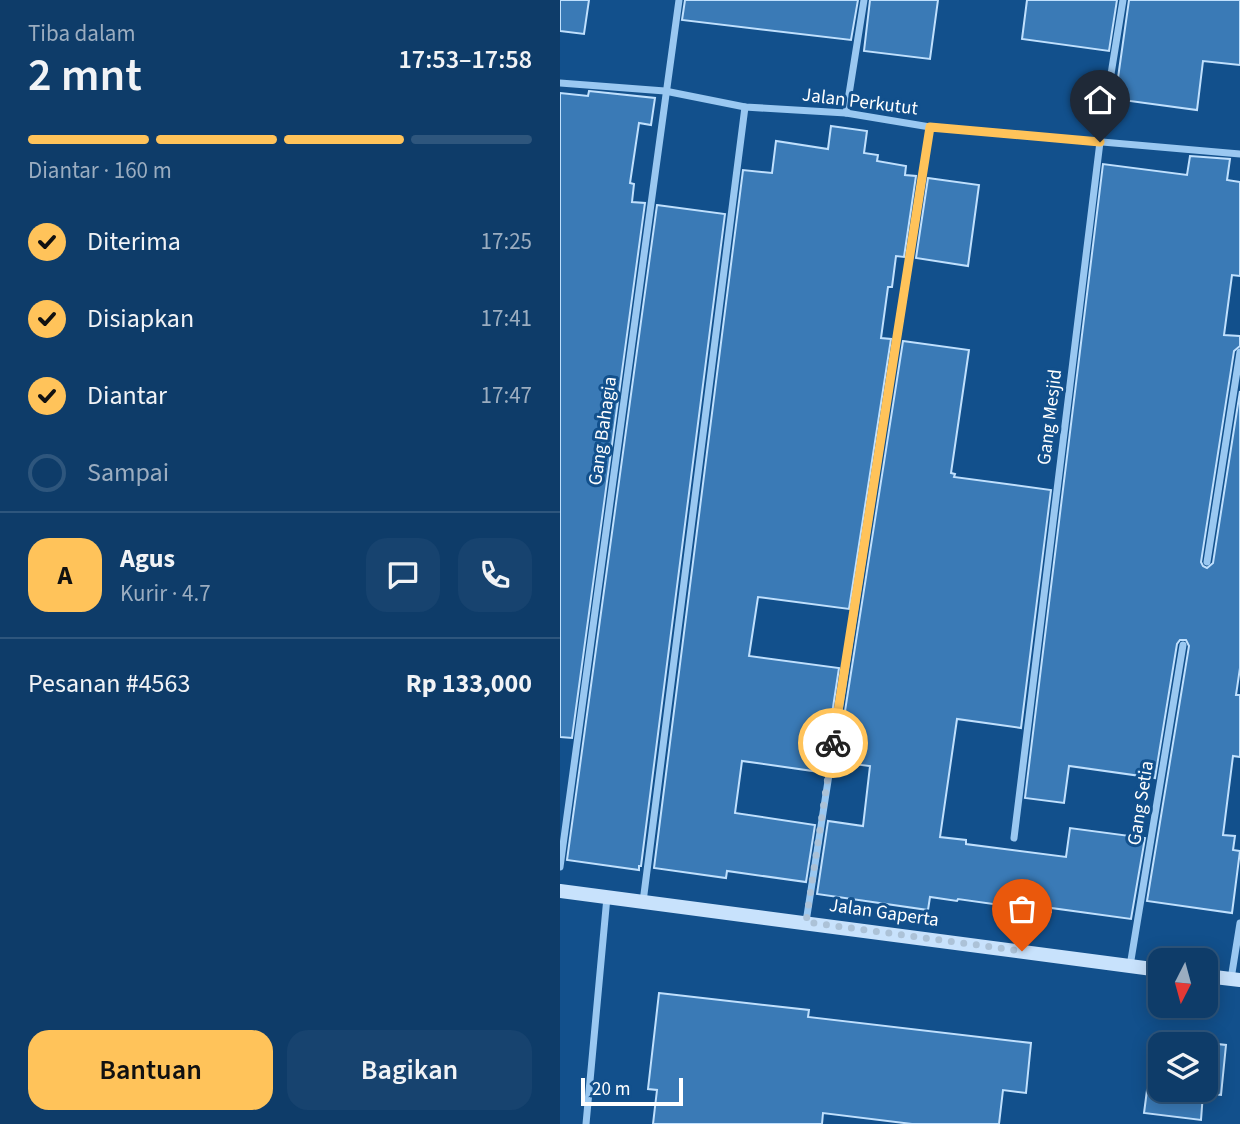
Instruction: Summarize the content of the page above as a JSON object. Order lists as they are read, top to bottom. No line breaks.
{"streets":{"street":["Jalan Perkutut","Gang Mesjid","Gang Bahagia","Gang Setia","Jalan Gaperta"]},"crossings":[["Jalan Perkutut","Gang Mesjid"],["Jalan Perkutut","Gang Bahagia"],["Gang Setia","Jalan Gaperta"]],"scale_bar":"20 m","north":"bottom","page":{"heading":["2 mnt","Tiba dalam","17:53–17:58"],"panel":["Agus","Kurir · 4.7","Pesanan #4563","Rp 133,000"],"bar":"Diantar · 160 m","list":[["Diterima","17:25"],["Disiapkan","17:41"],["Diantar","17:47"],"Sampai"],"round":"A","buttons":["Bantuan","Bagikan"],"scale":"20 m"}}
